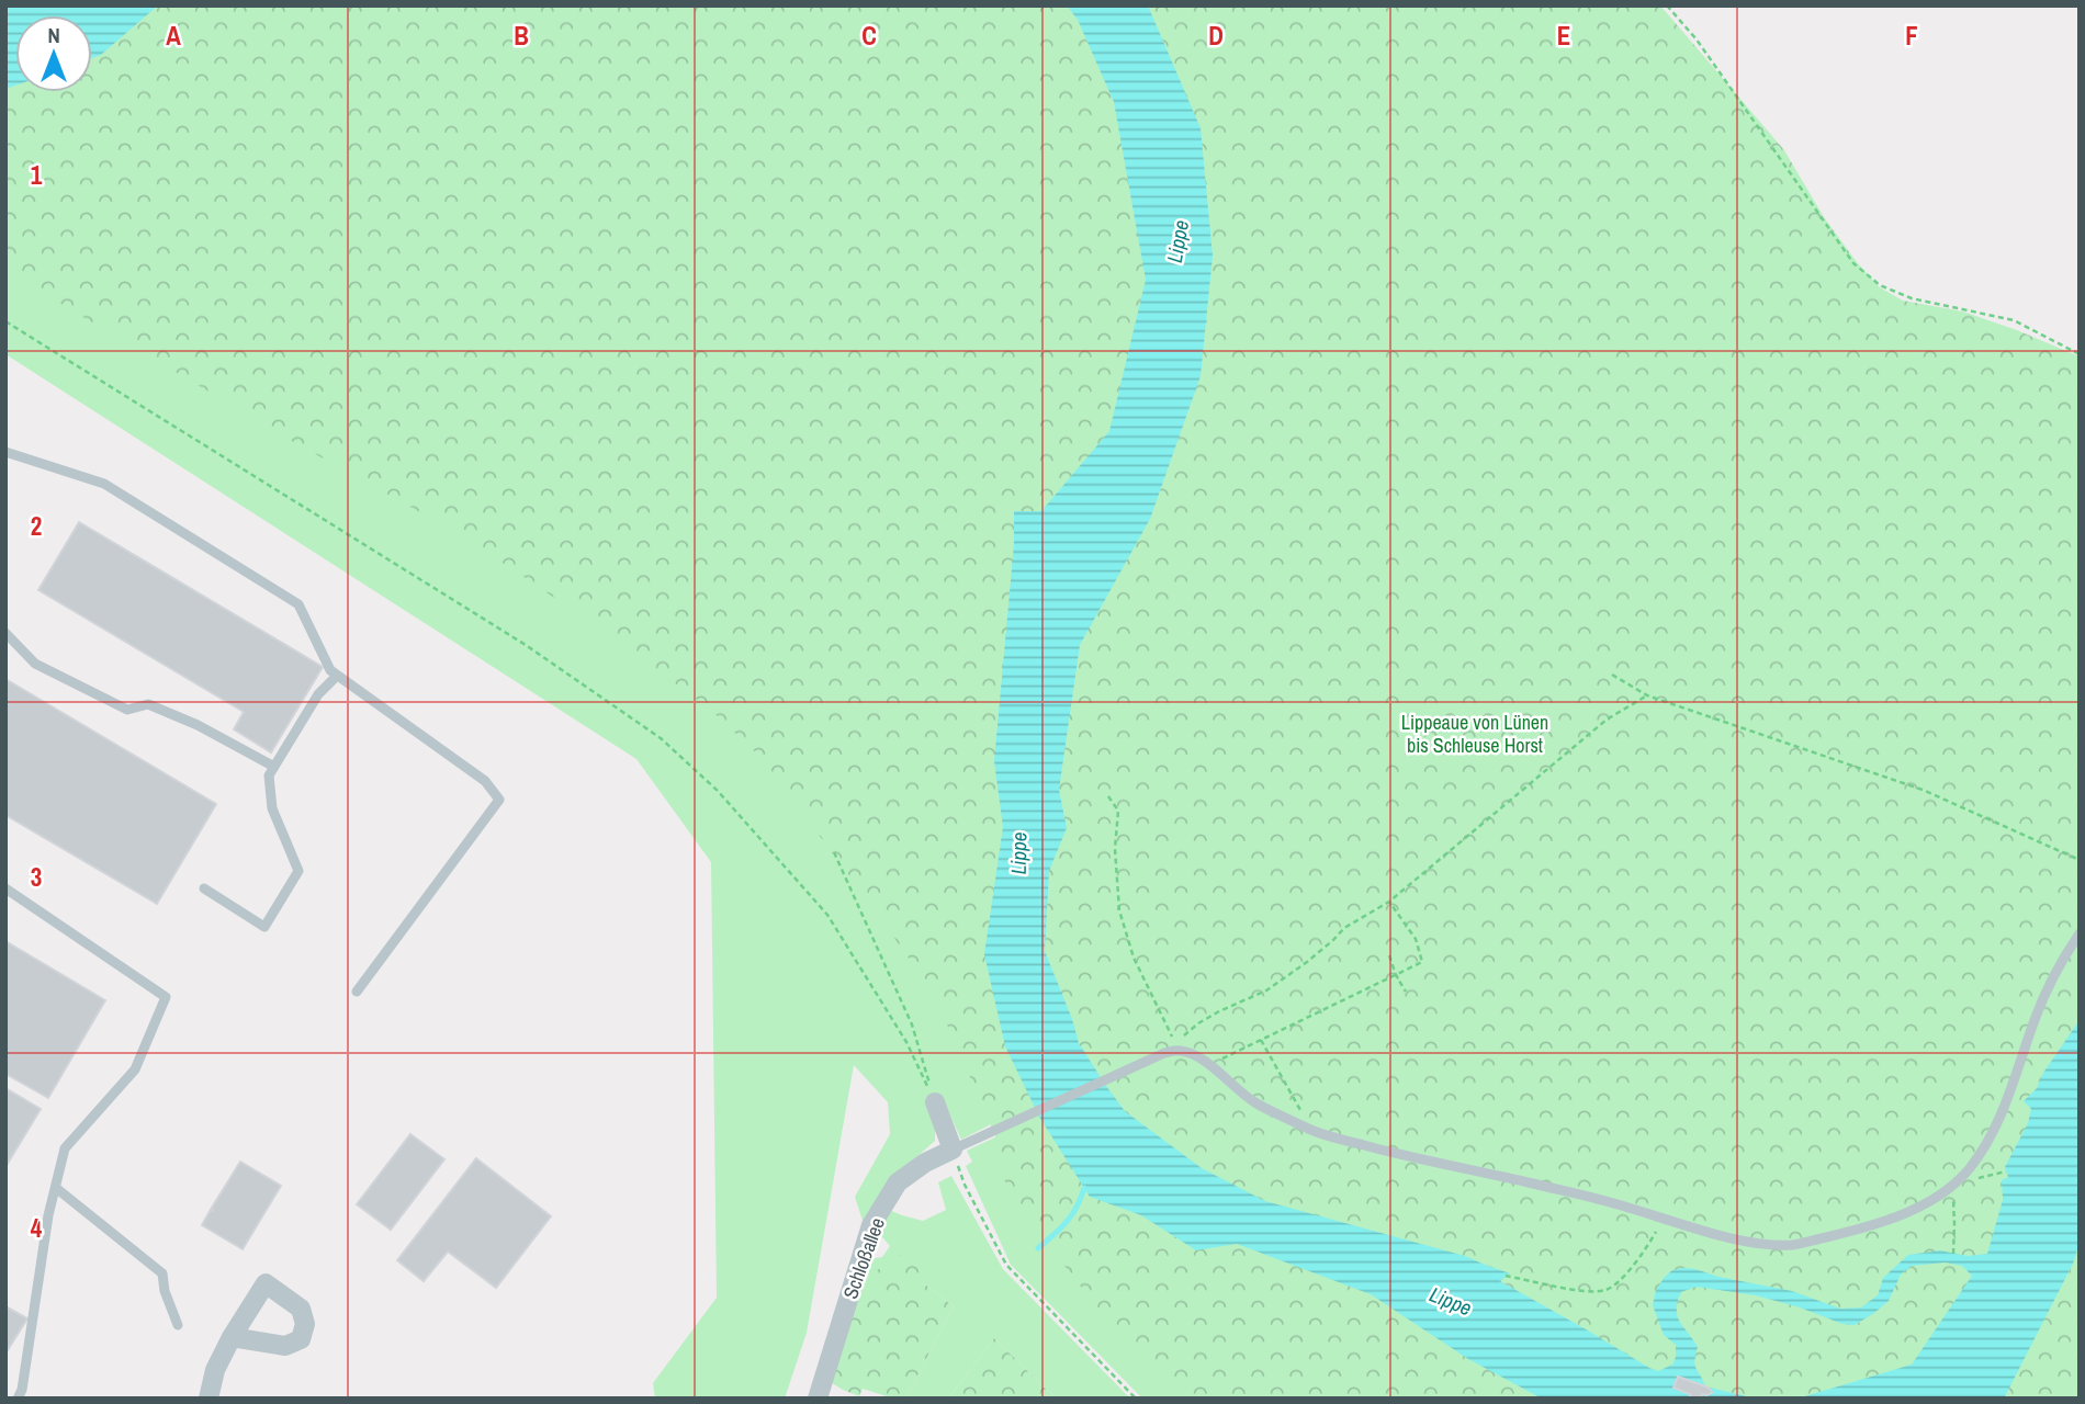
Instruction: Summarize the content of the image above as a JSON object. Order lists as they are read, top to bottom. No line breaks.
{"streets":{"street":["Schloßallee"]},"water":["Lippe"],"parks":["Lippeaue von Lünen bis Schleuse Horst"],"north":"top","grid":{"columns":["A","B","C","D","E","F"],"rows":["1","2","3","4"]}}
